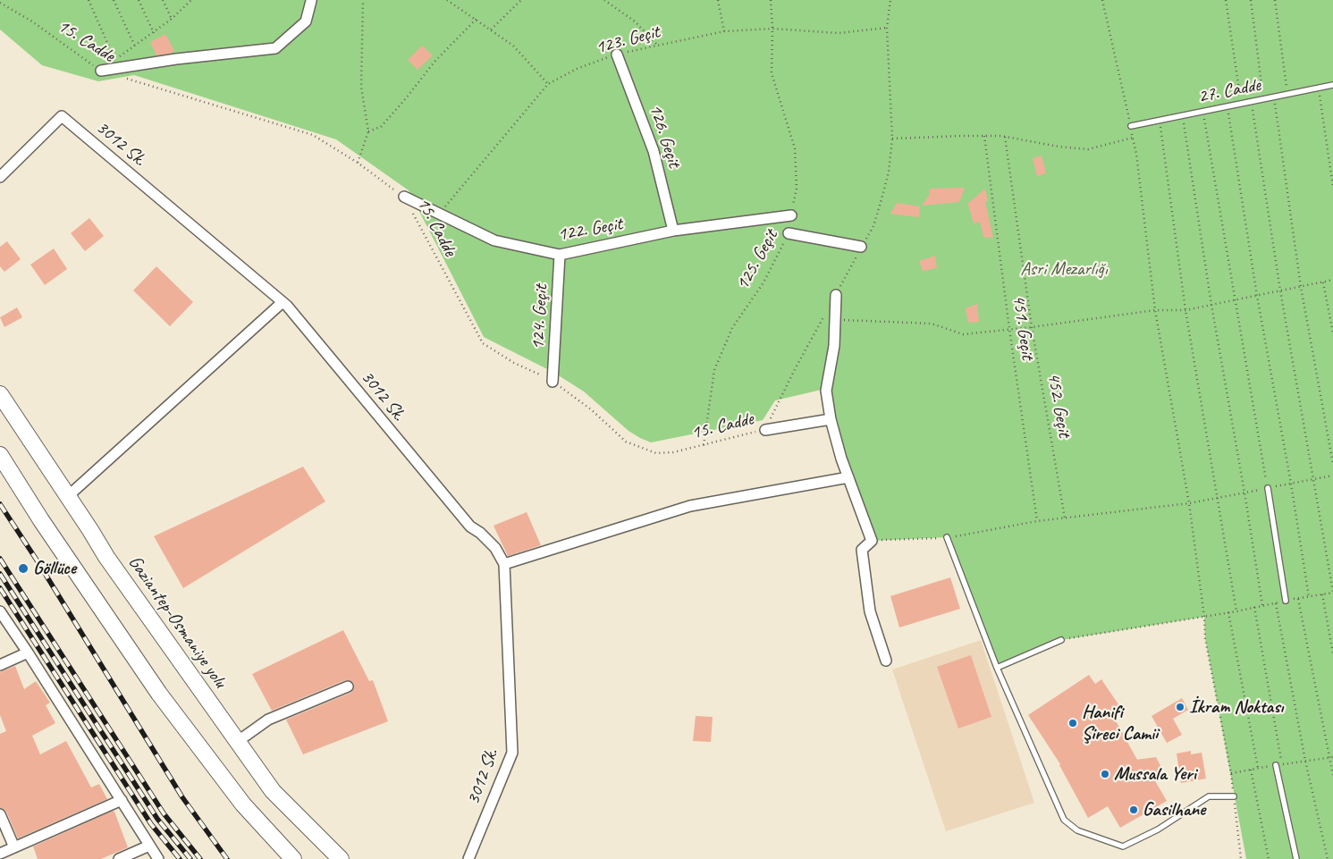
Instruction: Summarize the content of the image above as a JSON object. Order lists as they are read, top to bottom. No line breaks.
{"streets":{"highway":["Gaziantep-Osmaniye yolu"],"street":["126. Geçit","3012 Sk.","122. Geçit","124. Geçit"],"lane":["27. Cadde"],"path":["123. Geçit","15. Cadde","125. Geçit","451. Geçit","452. Geçit"]},"crossings":[["123. Geçit","15. Cadde"],["123. Geçit","126. Geçit"],["123. Geçit","122. Geçit"],["123. Geçit","125. Geçit"],["15. Cadde","122. Geçit"],["15. Cadde","125. Geçit"],["15. Cadde","124. Geçit"],["126. Geçit","122. Geçit"],["122. Geçit","125. Geçit"],["122. Geçit","124. Geçit"]],"parks":["Asri Mezarlığı"],"places":["Göllüce","İkram Noktası","Hanifi Şireci Camii","Mussala Yeri","Gasilhane"]}
